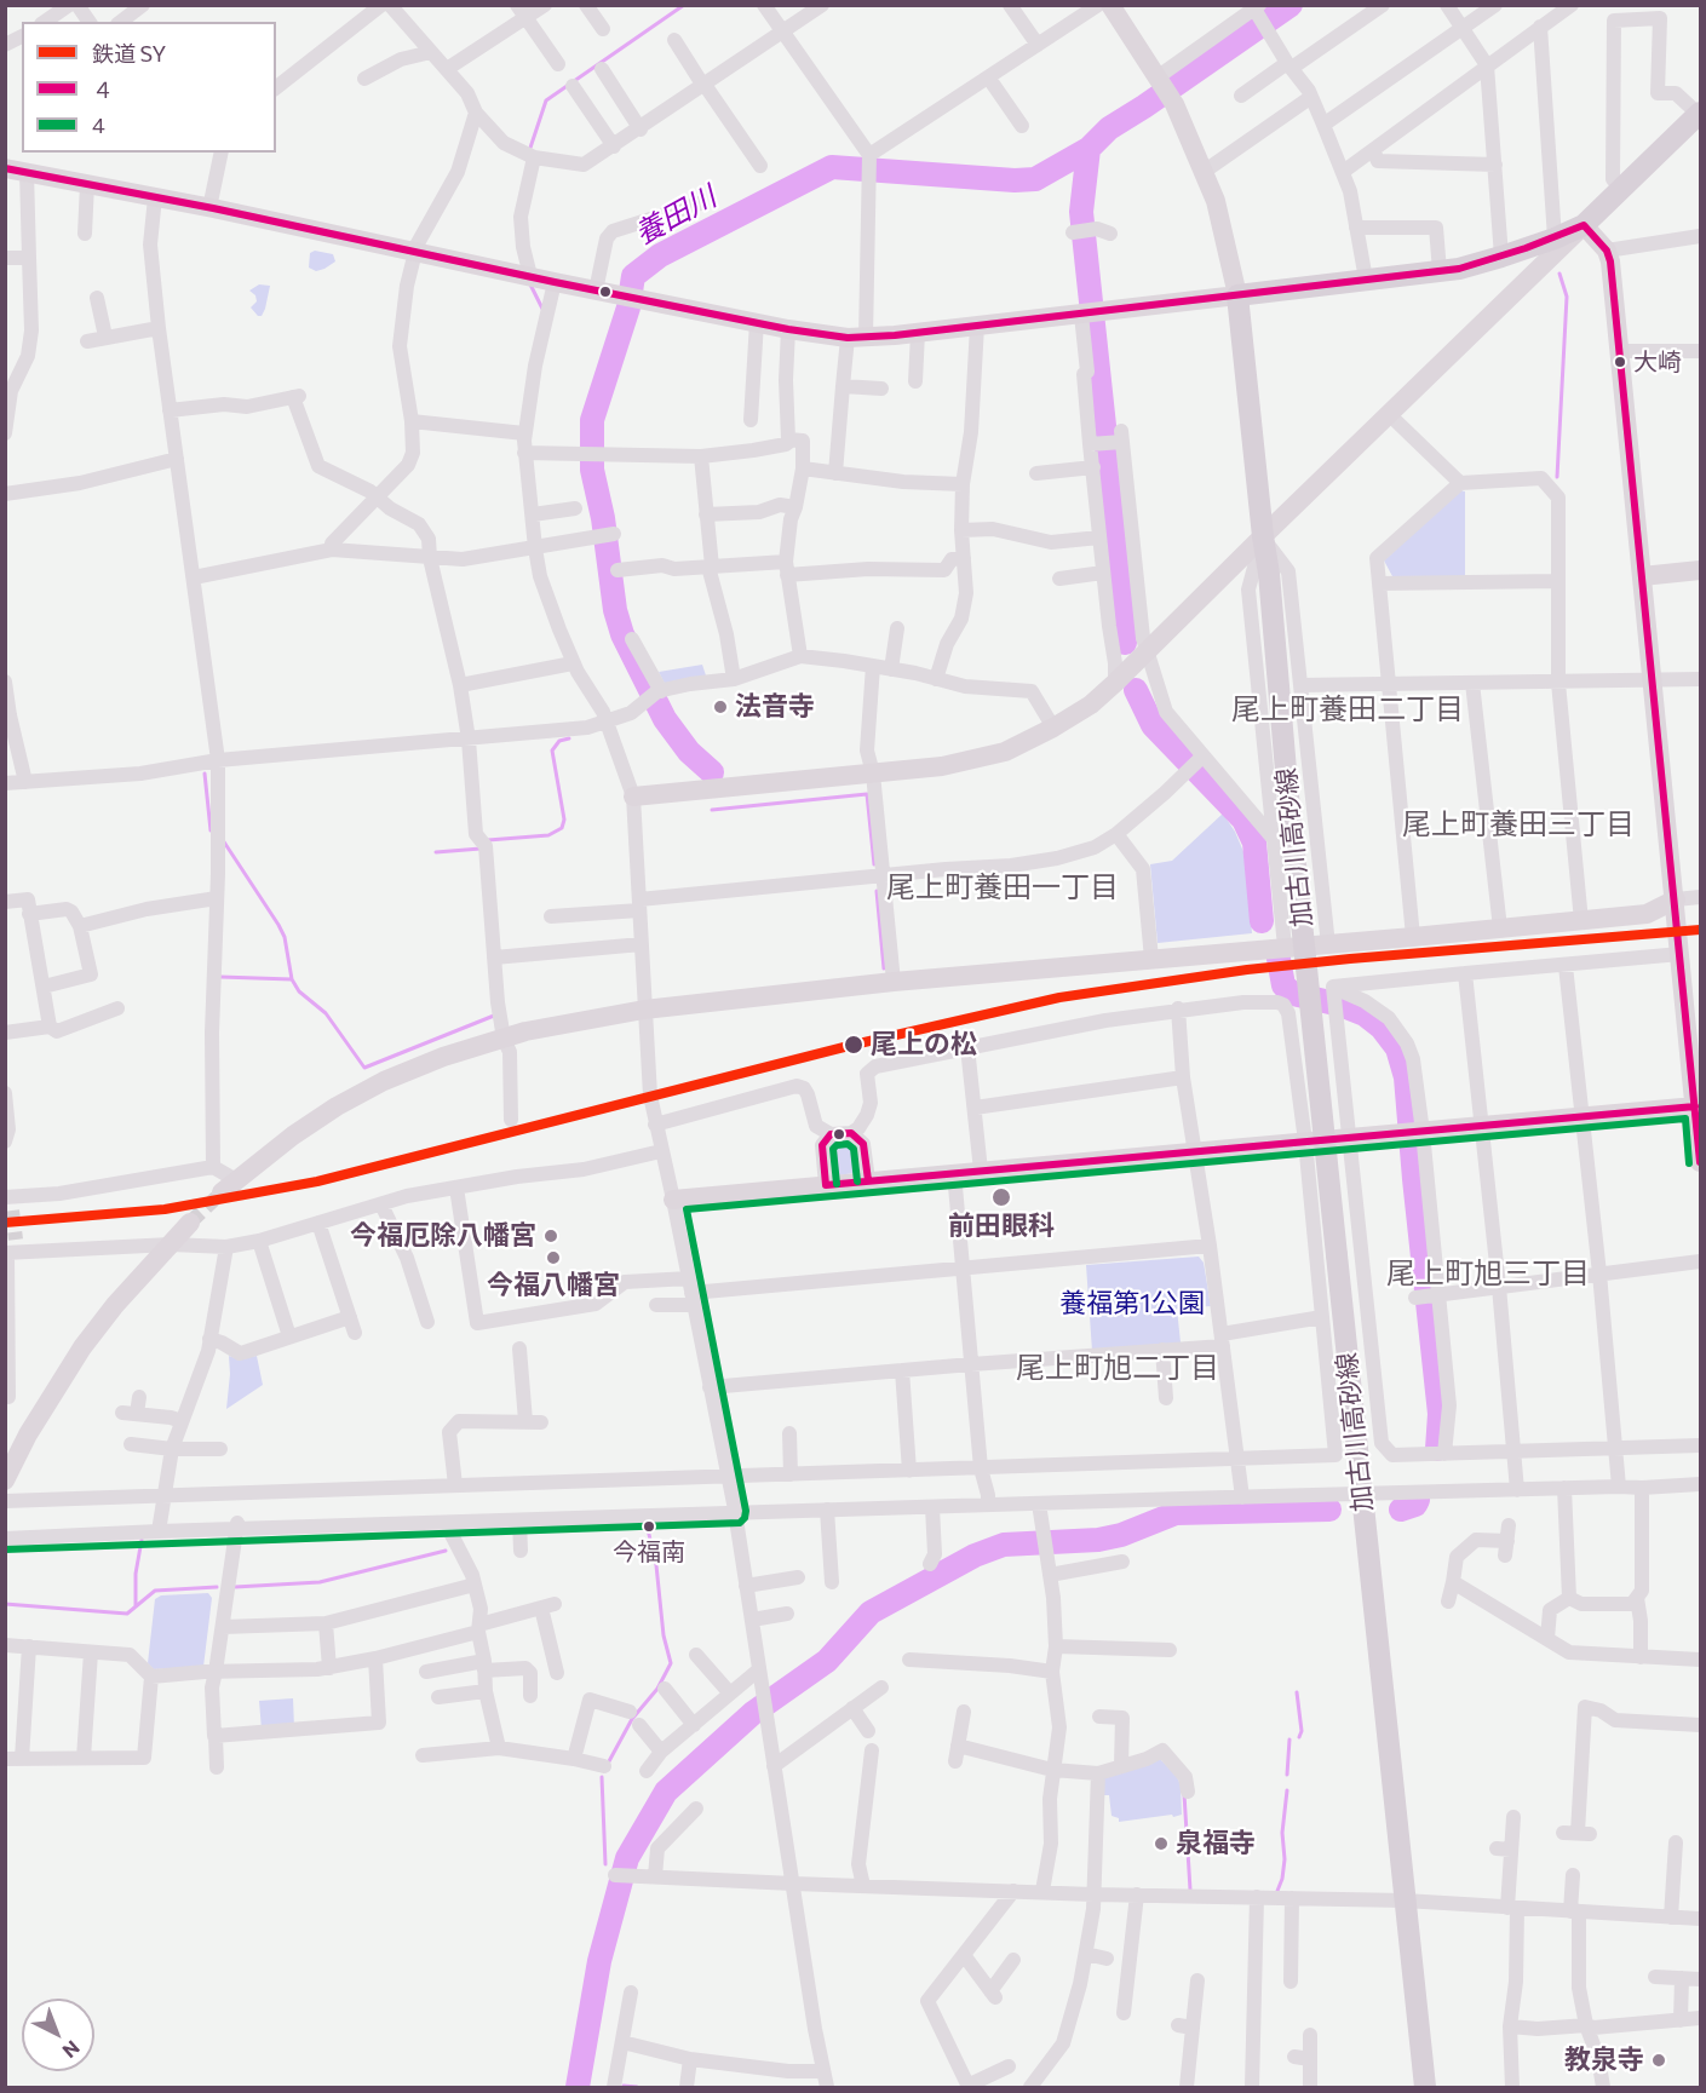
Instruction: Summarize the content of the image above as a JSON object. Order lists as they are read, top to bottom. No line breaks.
{"streets":{"main road":["加古川高砂線"]},"districts":["尾上町養田二丁目","尾上町養田三丁目","尾上町養田一丁目","尾上町旭三丁目","尾上町旭二丁目"],"water":["養田川"],"parks":["養福第1公園"],"places":["大崎","法音寺","尾上の松","前田眼科","今福厄除八幡宮","今福八幡宮","今福南","泉福寺","教泉寺"],"lines":["transit line ４","rail line SY","transit line 4"],"legend":["鉄道 SY","４","4"],"north":"bottom right"}
